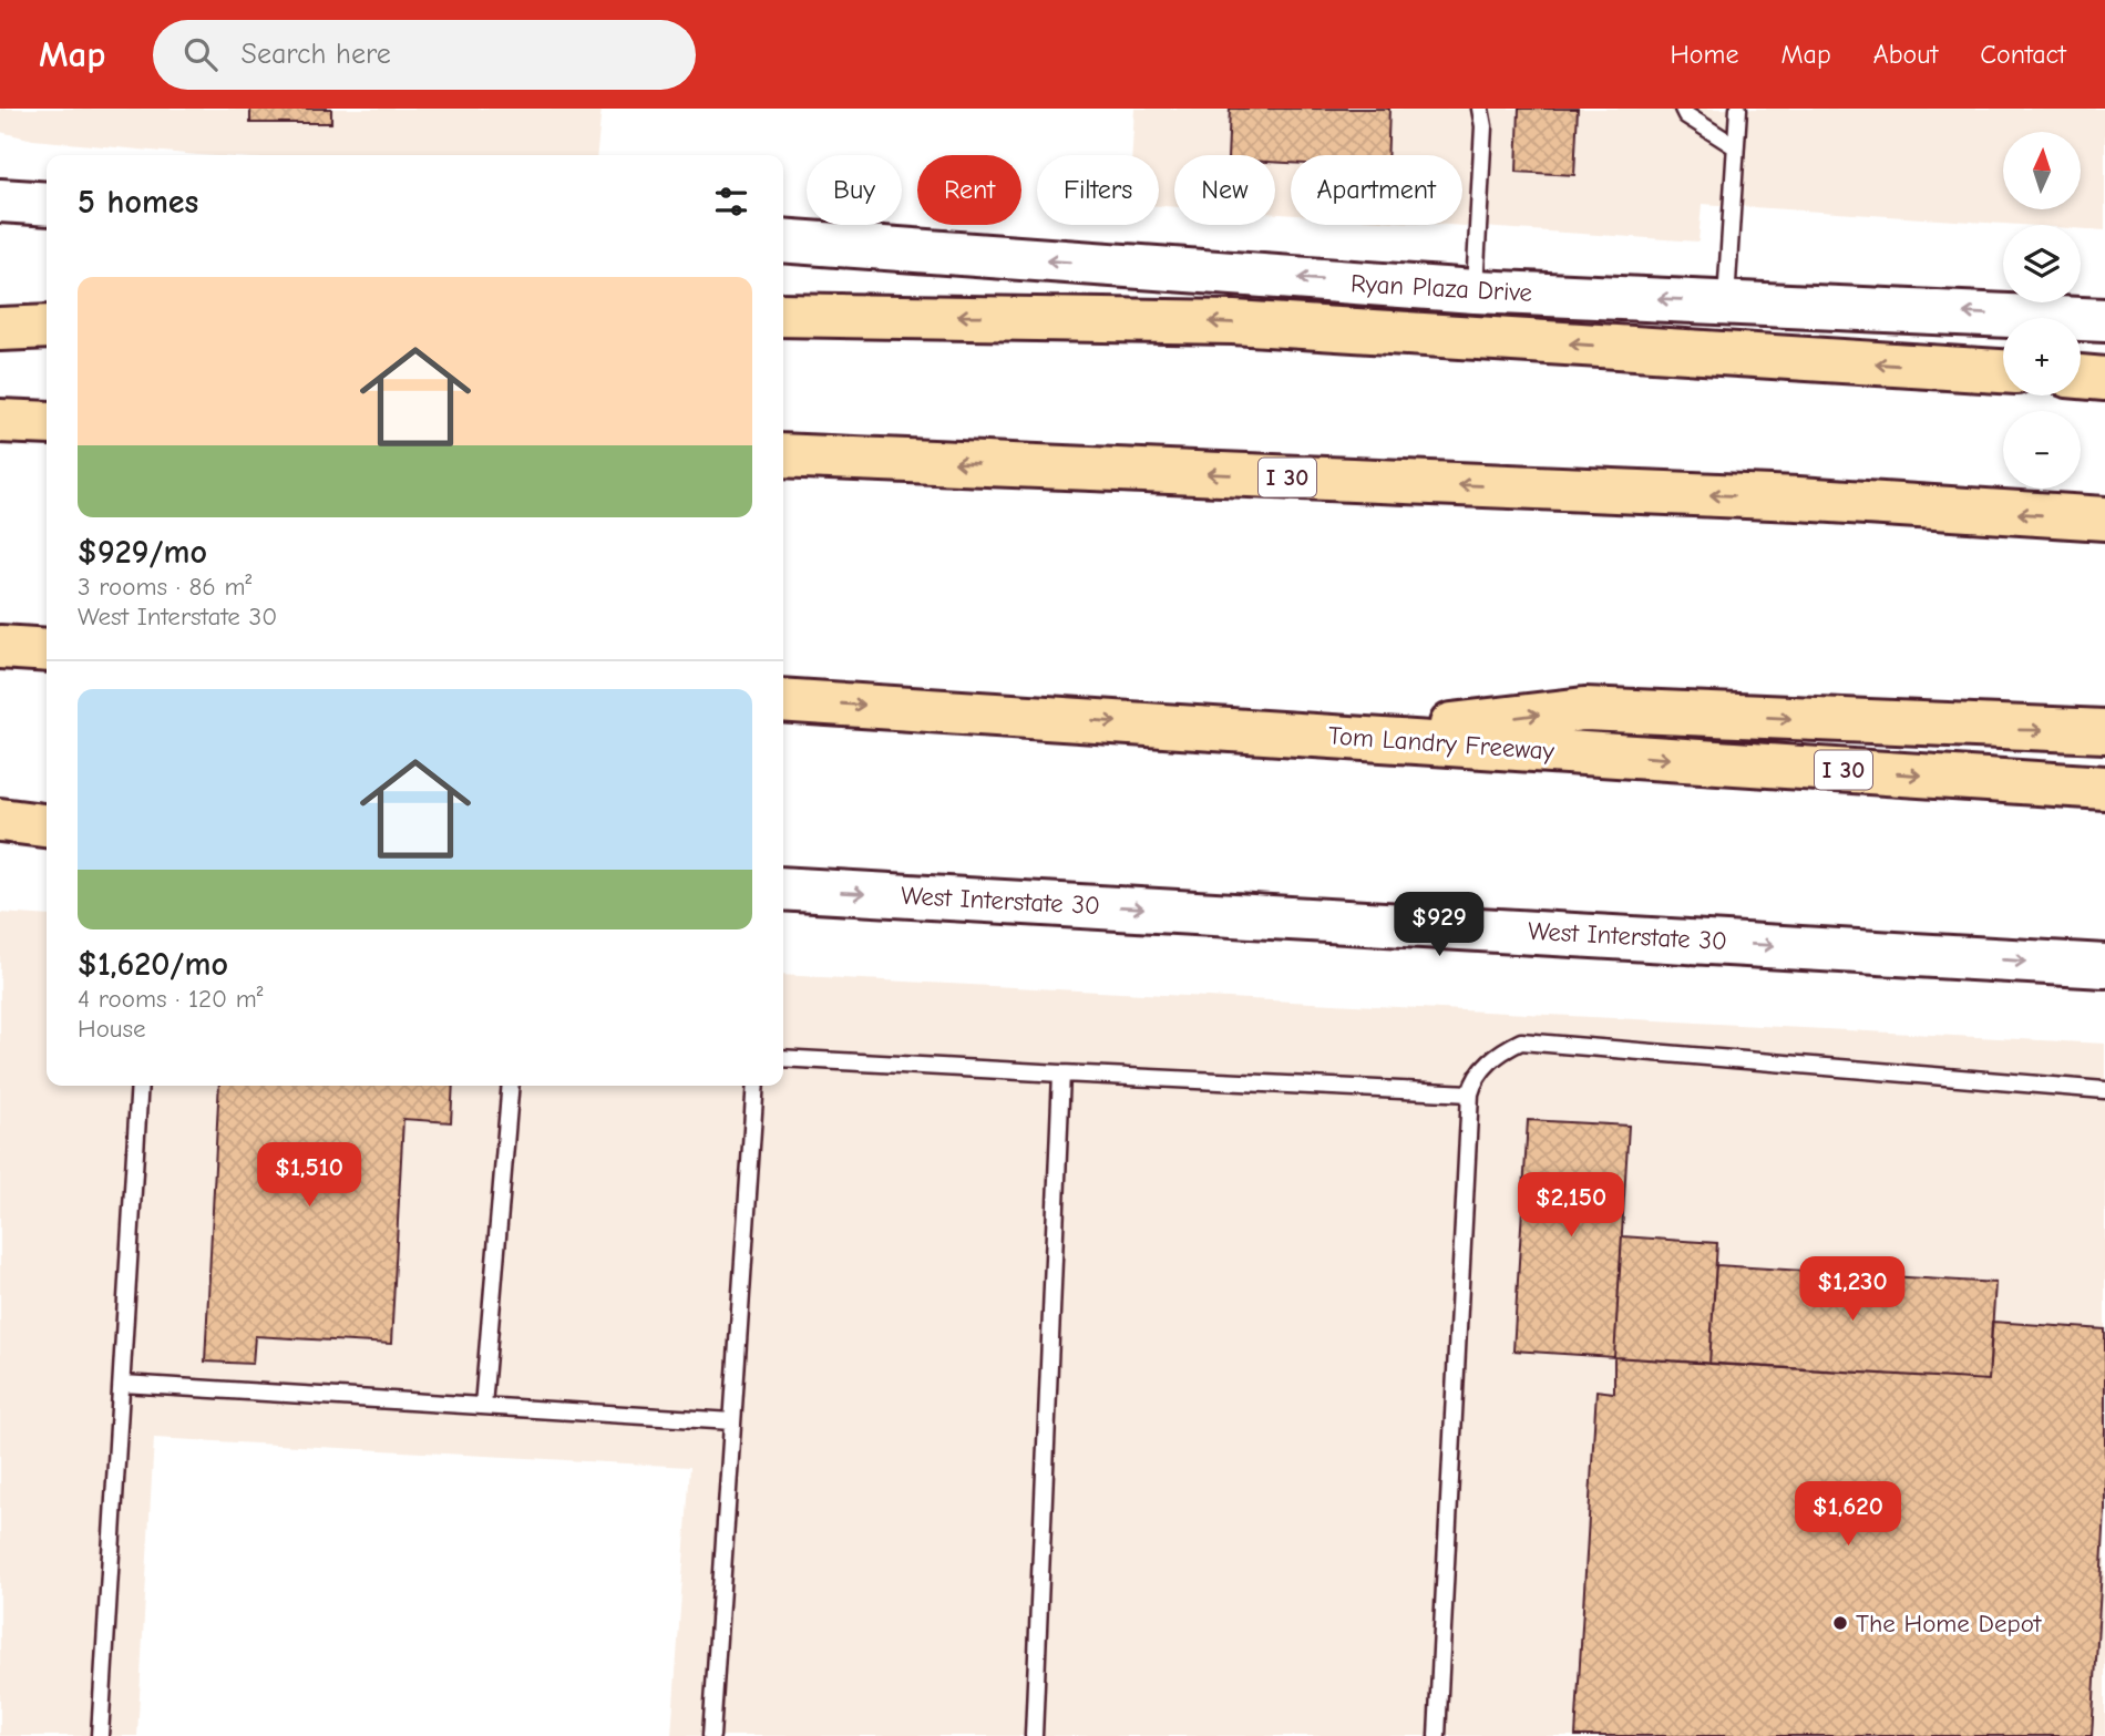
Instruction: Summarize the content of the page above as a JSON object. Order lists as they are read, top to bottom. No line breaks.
{"streets":{"highway":["I 30","Tom Landry Freeway"],"main road":["Ryan Plaza Drive","West Interstate 30"]},"crossings":[["I 30","Tom Landry Freeway"]],"one_way":["Ryan Plaza Drive","West Interstate 30"],"places":["The Home Depot"],"north":"top","page":{"header":"Map","search":"Search here","nav":["Home","Map","About","Contact"],"map_buttons":["+","−"],"chip":["Buy","Rent","Filters","New","Apartment"],"heading":"5 homes","list":[{"name":"$929/mo","note":"3 rooms · 86 m² · West Interstate 30"},{"name":"$1,620/mo","note":"4 rooms · 120 m² · House"}],"price":["$929","$1,510","$2,150","$1,230","$1,620"]}}
